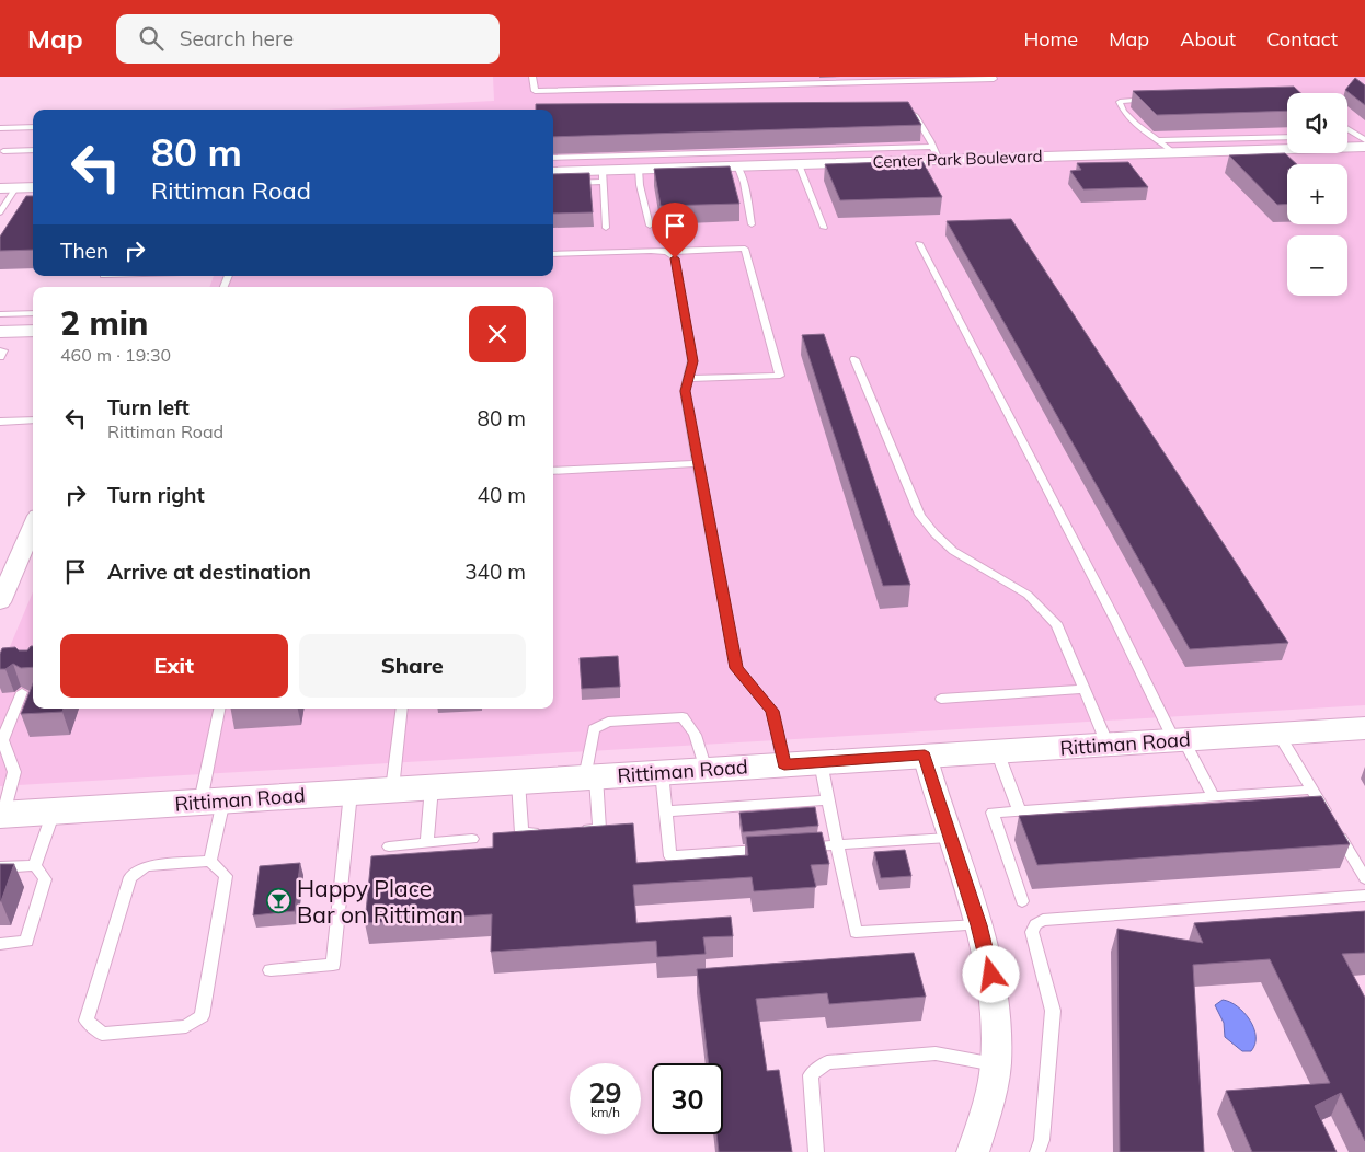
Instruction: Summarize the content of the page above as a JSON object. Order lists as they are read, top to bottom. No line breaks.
{"streets":{"main road":["Rittiman Road"],"street":["Center Park Boulevard"]},"places":{"bar":["Happy Place Bar on Rittiman"]},"page":{"header":"Map","search":"Search here","nav":["Home","Map","About","Contact"],"map_buttons":["+","−"],"turn":["80 m","Rittiman Road"],"then":"Then","heading":["2 min","460 m · 19:30"],"list":[{"name":"Turn left","note":"Rittiman Road","value":"80 m"},{"name":"Turn right","value":"40 m"},{"name":"Arrive at destination","value":"340 m"}],"buttons":["Exit","Share"],"speed":"29 km/h","limit":"30"}}
